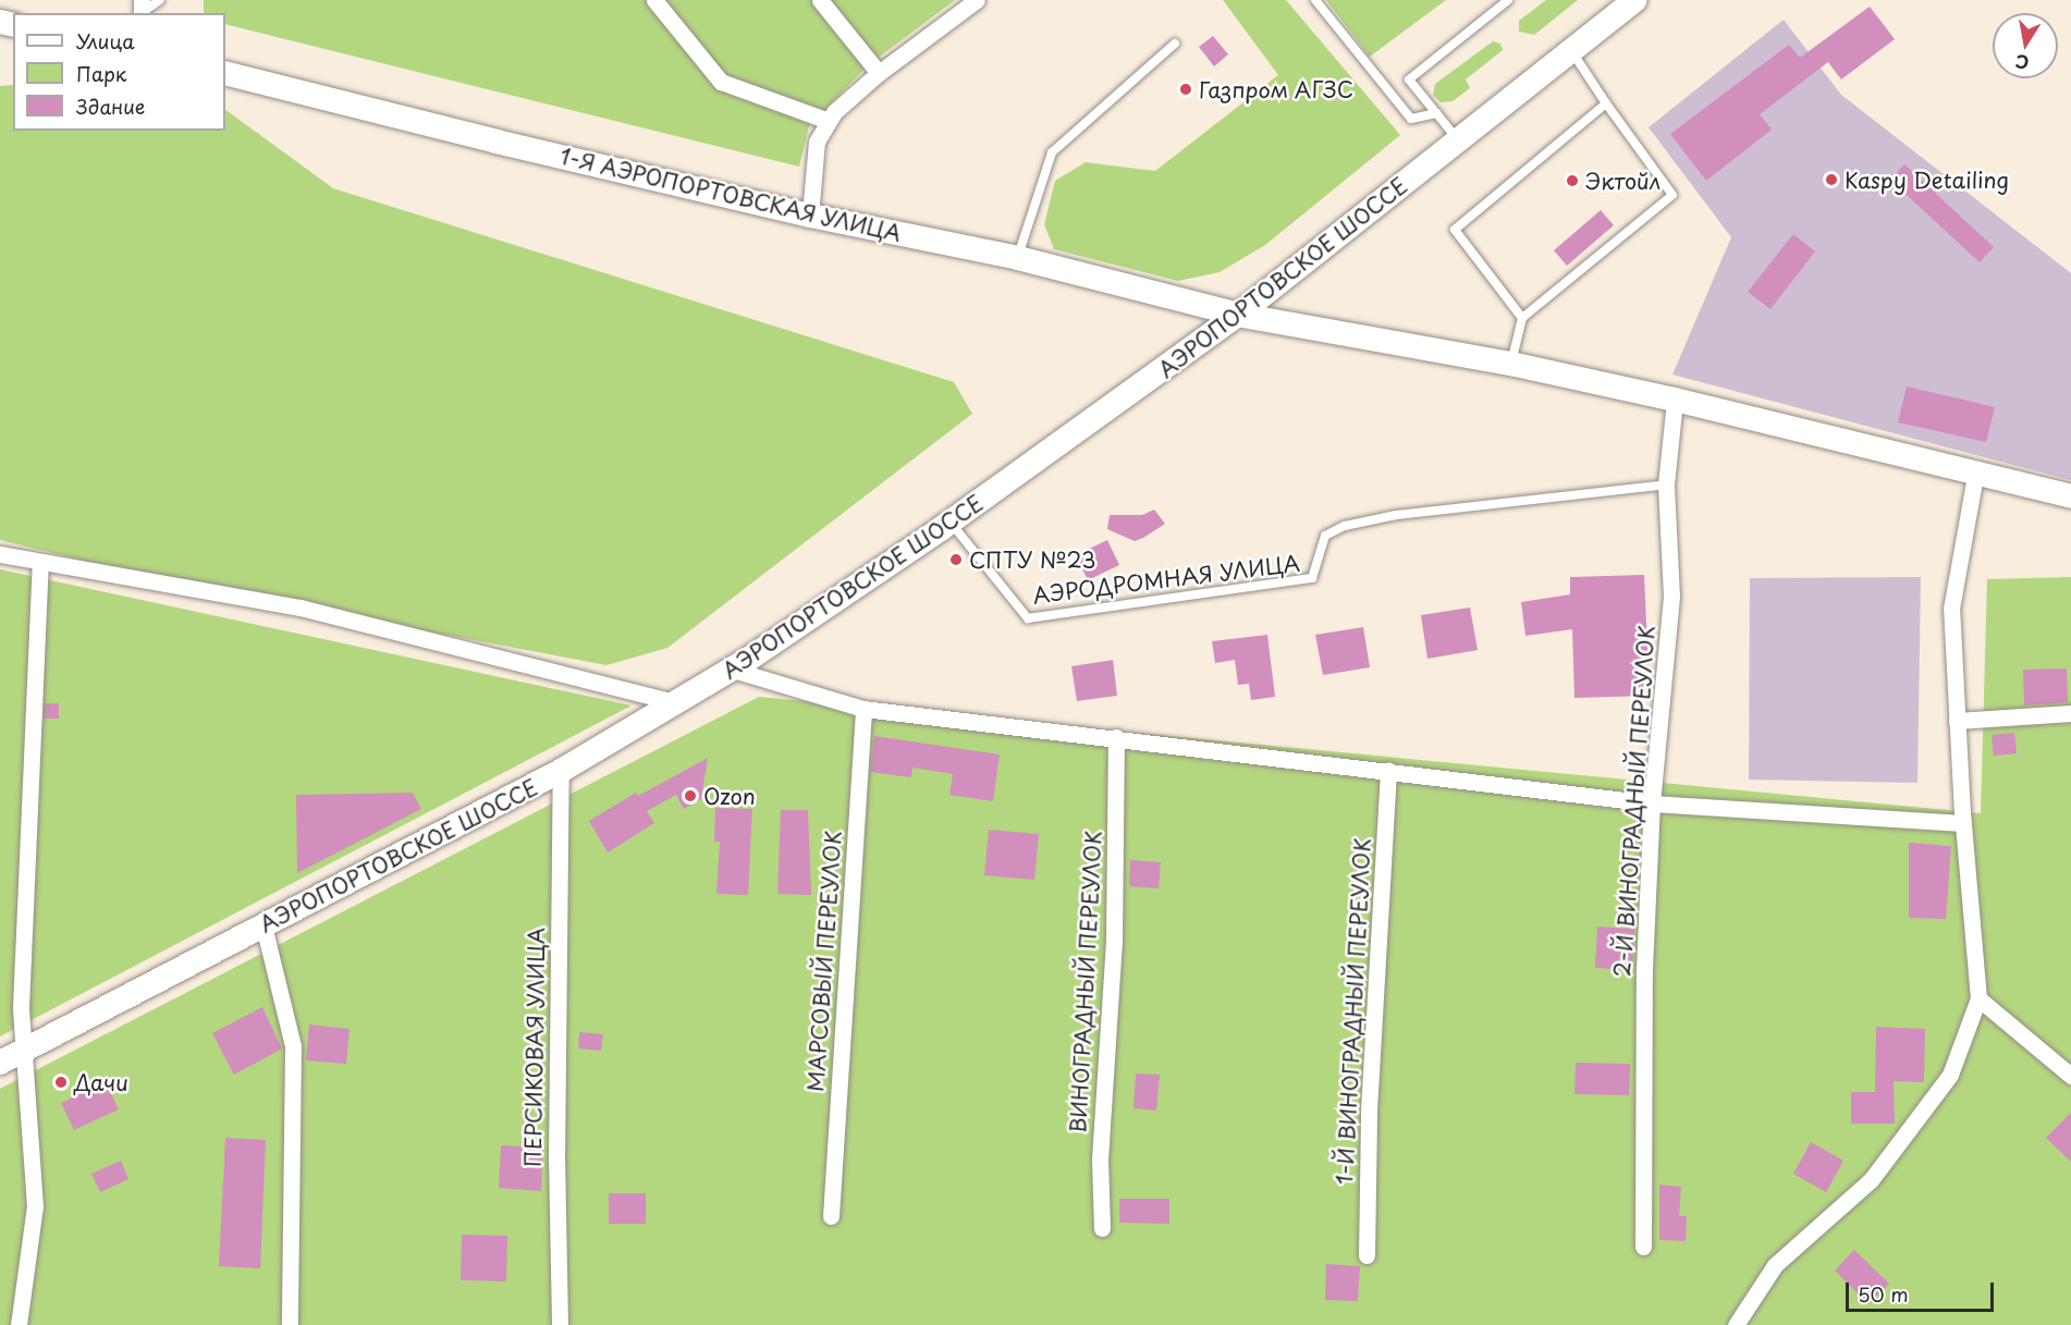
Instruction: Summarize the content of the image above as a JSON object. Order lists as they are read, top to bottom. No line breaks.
{"streets":{"main road":["1-Я АЭРОПОРТОВСКАЯ УЛИЦА","АЭРОПОРТОВСКОЕ ШОССЕ"],"street":["2-Й ВИНОГРАДНЫЙ ПЕРЕУЛОК","МАРСОВЫЙ ПЕРЕУЛОК","ВИНОГРАДНЫЙ ПЕРЕУЛОК","1-Й ВИНОГРАДНЫЙ ПЕРЕУЛОК","ПЕРСИКОВАЯ УЛИЦА"],"lane":["АЭРОДРОМНАЯ УЛИЦА"]},"crossings":[["1-Я АЭРОПОРТОВСКАЯ УЛИЦА","АЭРОПОРТОВСКОЕ ШОССЕ"],["1-Я АЭРОПОРТОВСКАЯ УЛИЦА","2-Й ВИНОГРАДНЫЙ ПЕРЕУЛОК"],["АЭРОПОРТОВСКОЕ ШОССЕ","АЭРОДРОМНАЯ УЛИЦА"],["АЭРОПОРТОВСКОЕ ШОССЕ","ПЕРСИКОВАЯ УЛИЦА"],["АЭРОДРОМНАЯ УЛИЦА","2-Й ВИНОГРАДНЫЙ ПЕРЕУЛОК"]],"places":["Газпром АГЗС","Kaspy Detailing","Эктойл","СПТУ №23","Ozon","Дачи"],"legend":["Улица","Парк","Здание"],"scale_bar":"50 m","north":"bottom"}
